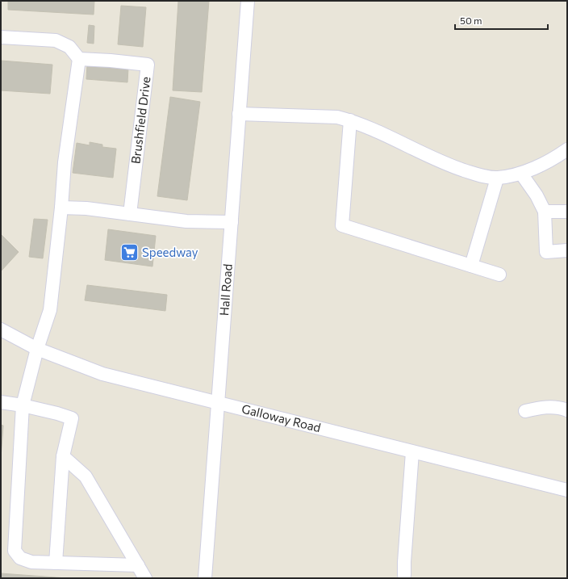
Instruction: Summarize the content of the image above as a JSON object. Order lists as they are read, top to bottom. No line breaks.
{"streets":{"street":["Brushfield Drive","Hall Road","Galloway Road"]},"crossings":[["Hall Road","Galloway Road"]],"places":{"supermarket":["Speedway"]},"scale_bar":"50 m"}
